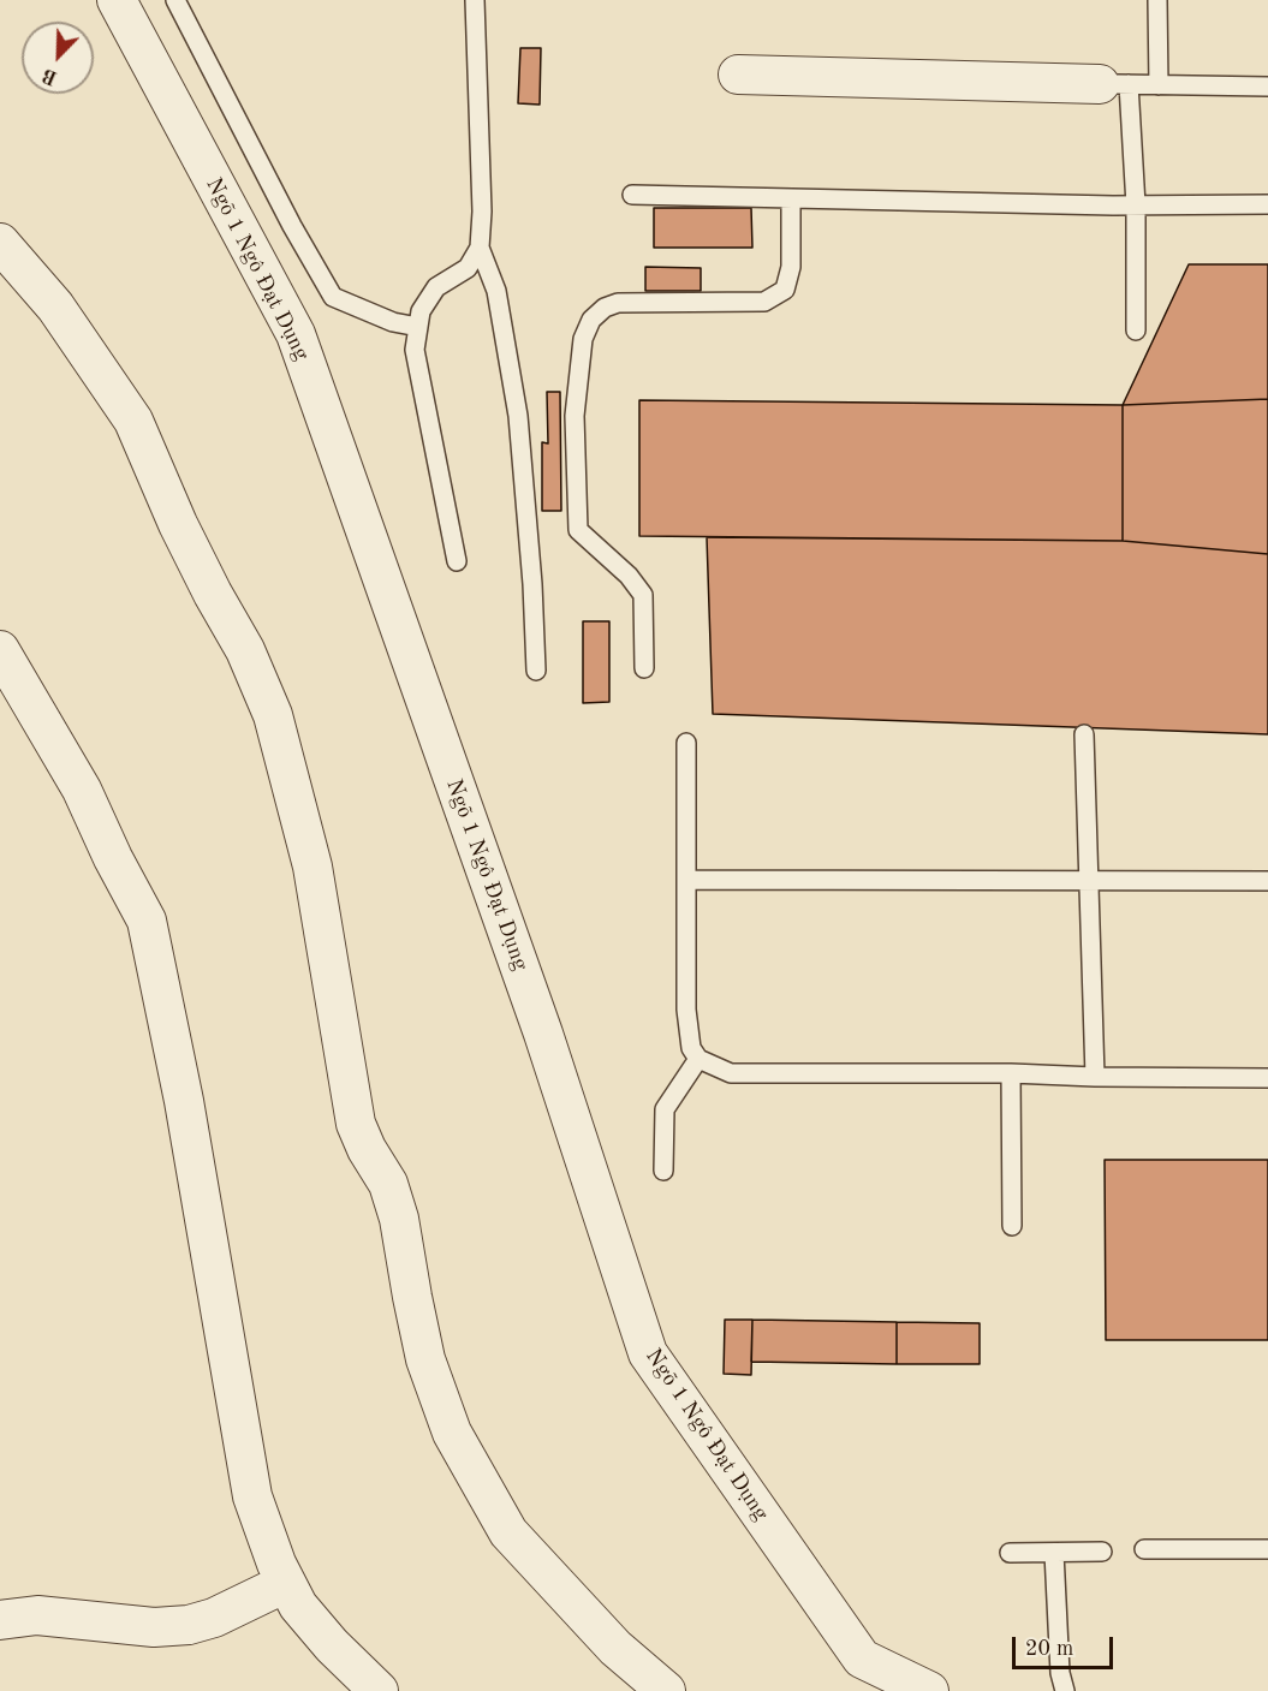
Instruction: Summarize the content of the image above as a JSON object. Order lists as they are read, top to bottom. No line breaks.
{"streets":{"street":["Ngõ 1 Ngô Đạt Dụng"]},"scale_bar":"20 m","north":"bottom left"}
